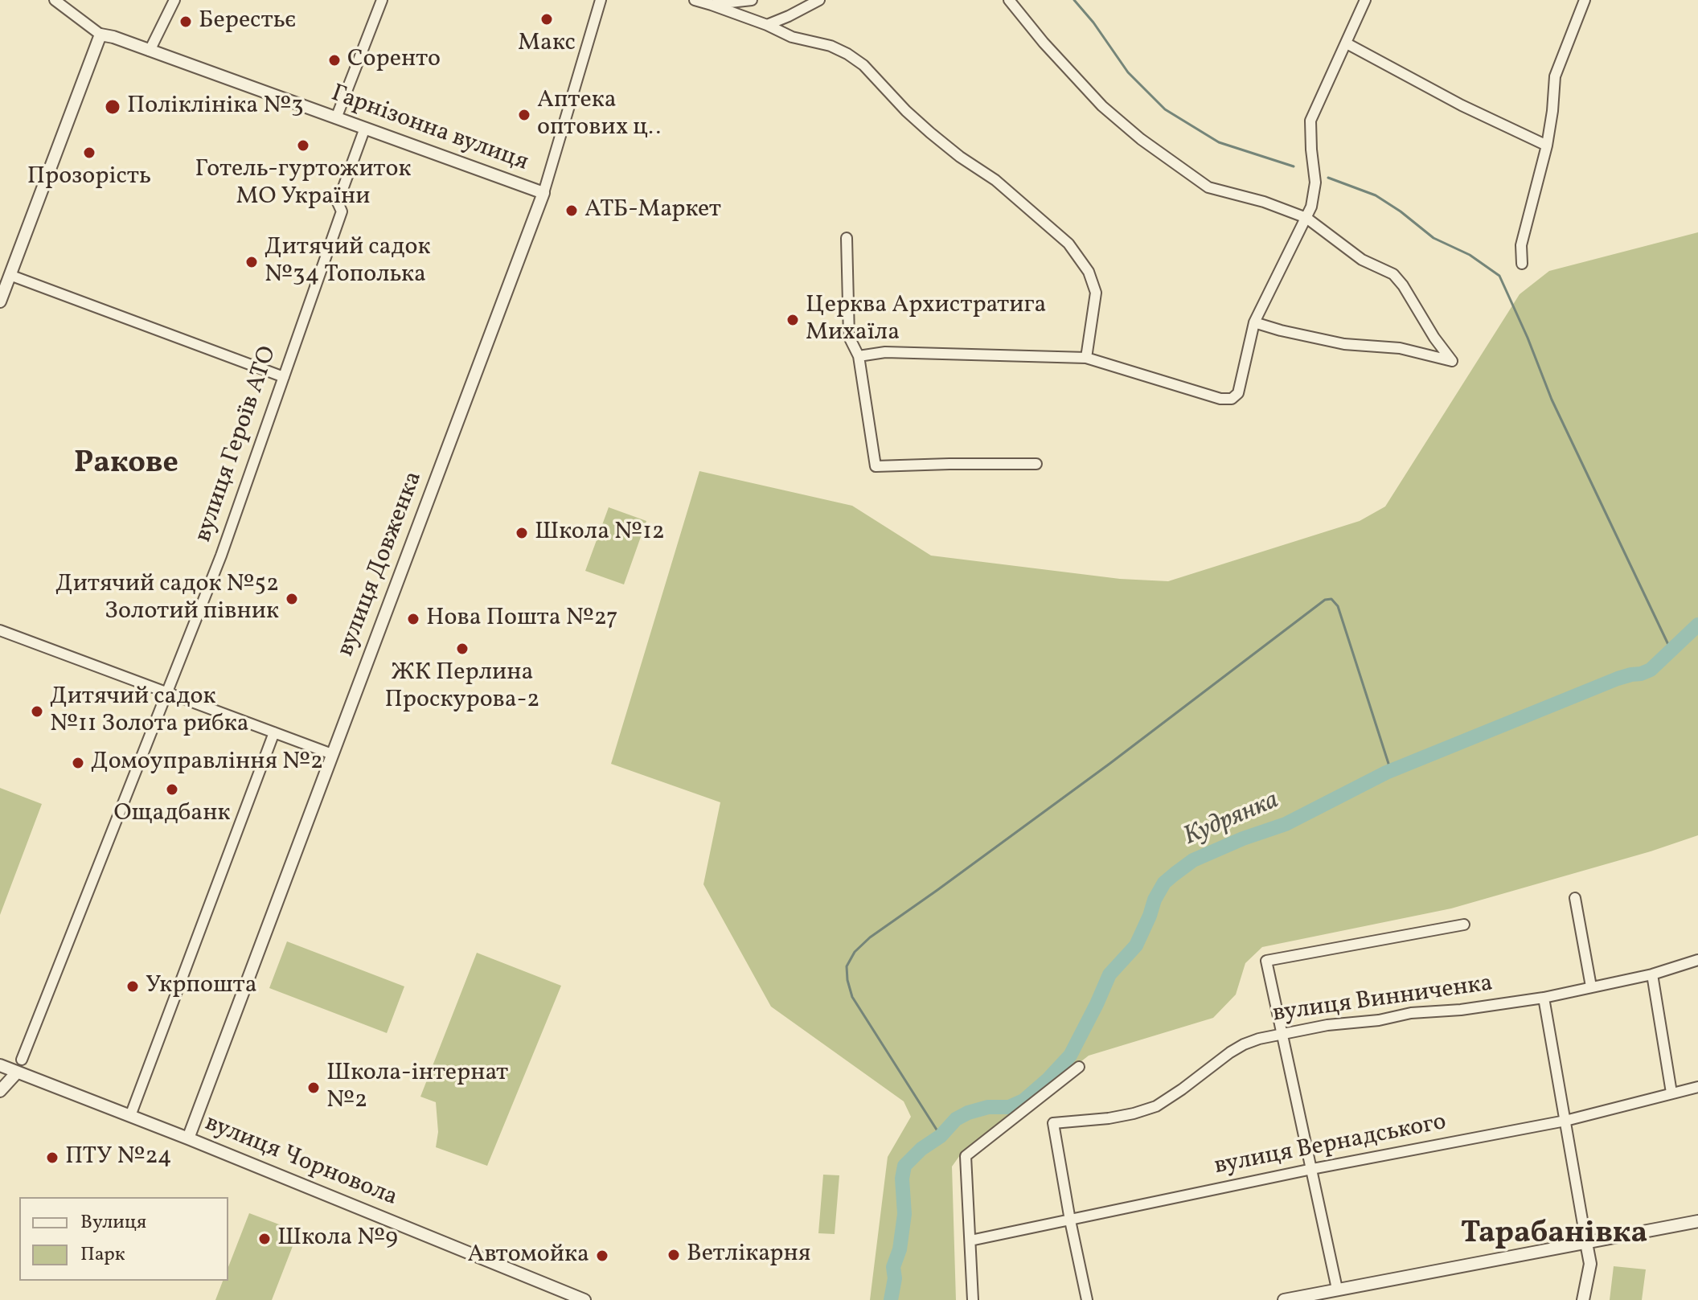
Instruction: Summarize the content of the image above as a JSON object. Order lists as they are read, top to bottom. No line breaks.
{"streets":{"street":["Гарнізонна вулиця","вулиця Героїв АТО","вулиця Довженка","вулиця Винниченка","вулиця Вернадського","вулиця Чорновола"]},"crossings":[["Гарнізонна вулиця","вулиця Героїв АТО"],["Гарнізонна вулиця","вулиця Довженка"],["вулиця Довженка","вулиця Чорновола"],["вулиця Винниченка","вулиця Вернадського"]],"districts":["Ракове","Тарабанівка"],"water":["Кудрянка"],"places":["Макс","Берестьє","Соренто","Поліклініка №3","Аптека оптових ц‥","Готель-гуртожиток МО України","Прозорість","АТБ-Маркет","Дитячий садок №34 Тополька","Церква Архистратига Михаїла","Школа №12","Дитячий садок №52 Золотий півник","Нова Пошта №27","ЖК Перлина Проскурова-2","Дитячий садок №11 Золота рибка","Домоуправління №2","Ощадбанк","Укрпошта","Школа-інтернат №2","ПТУ №24","Школа №9","Ветлікарня","Автомойка"],"legend":["Вулиця","Парк"]}
